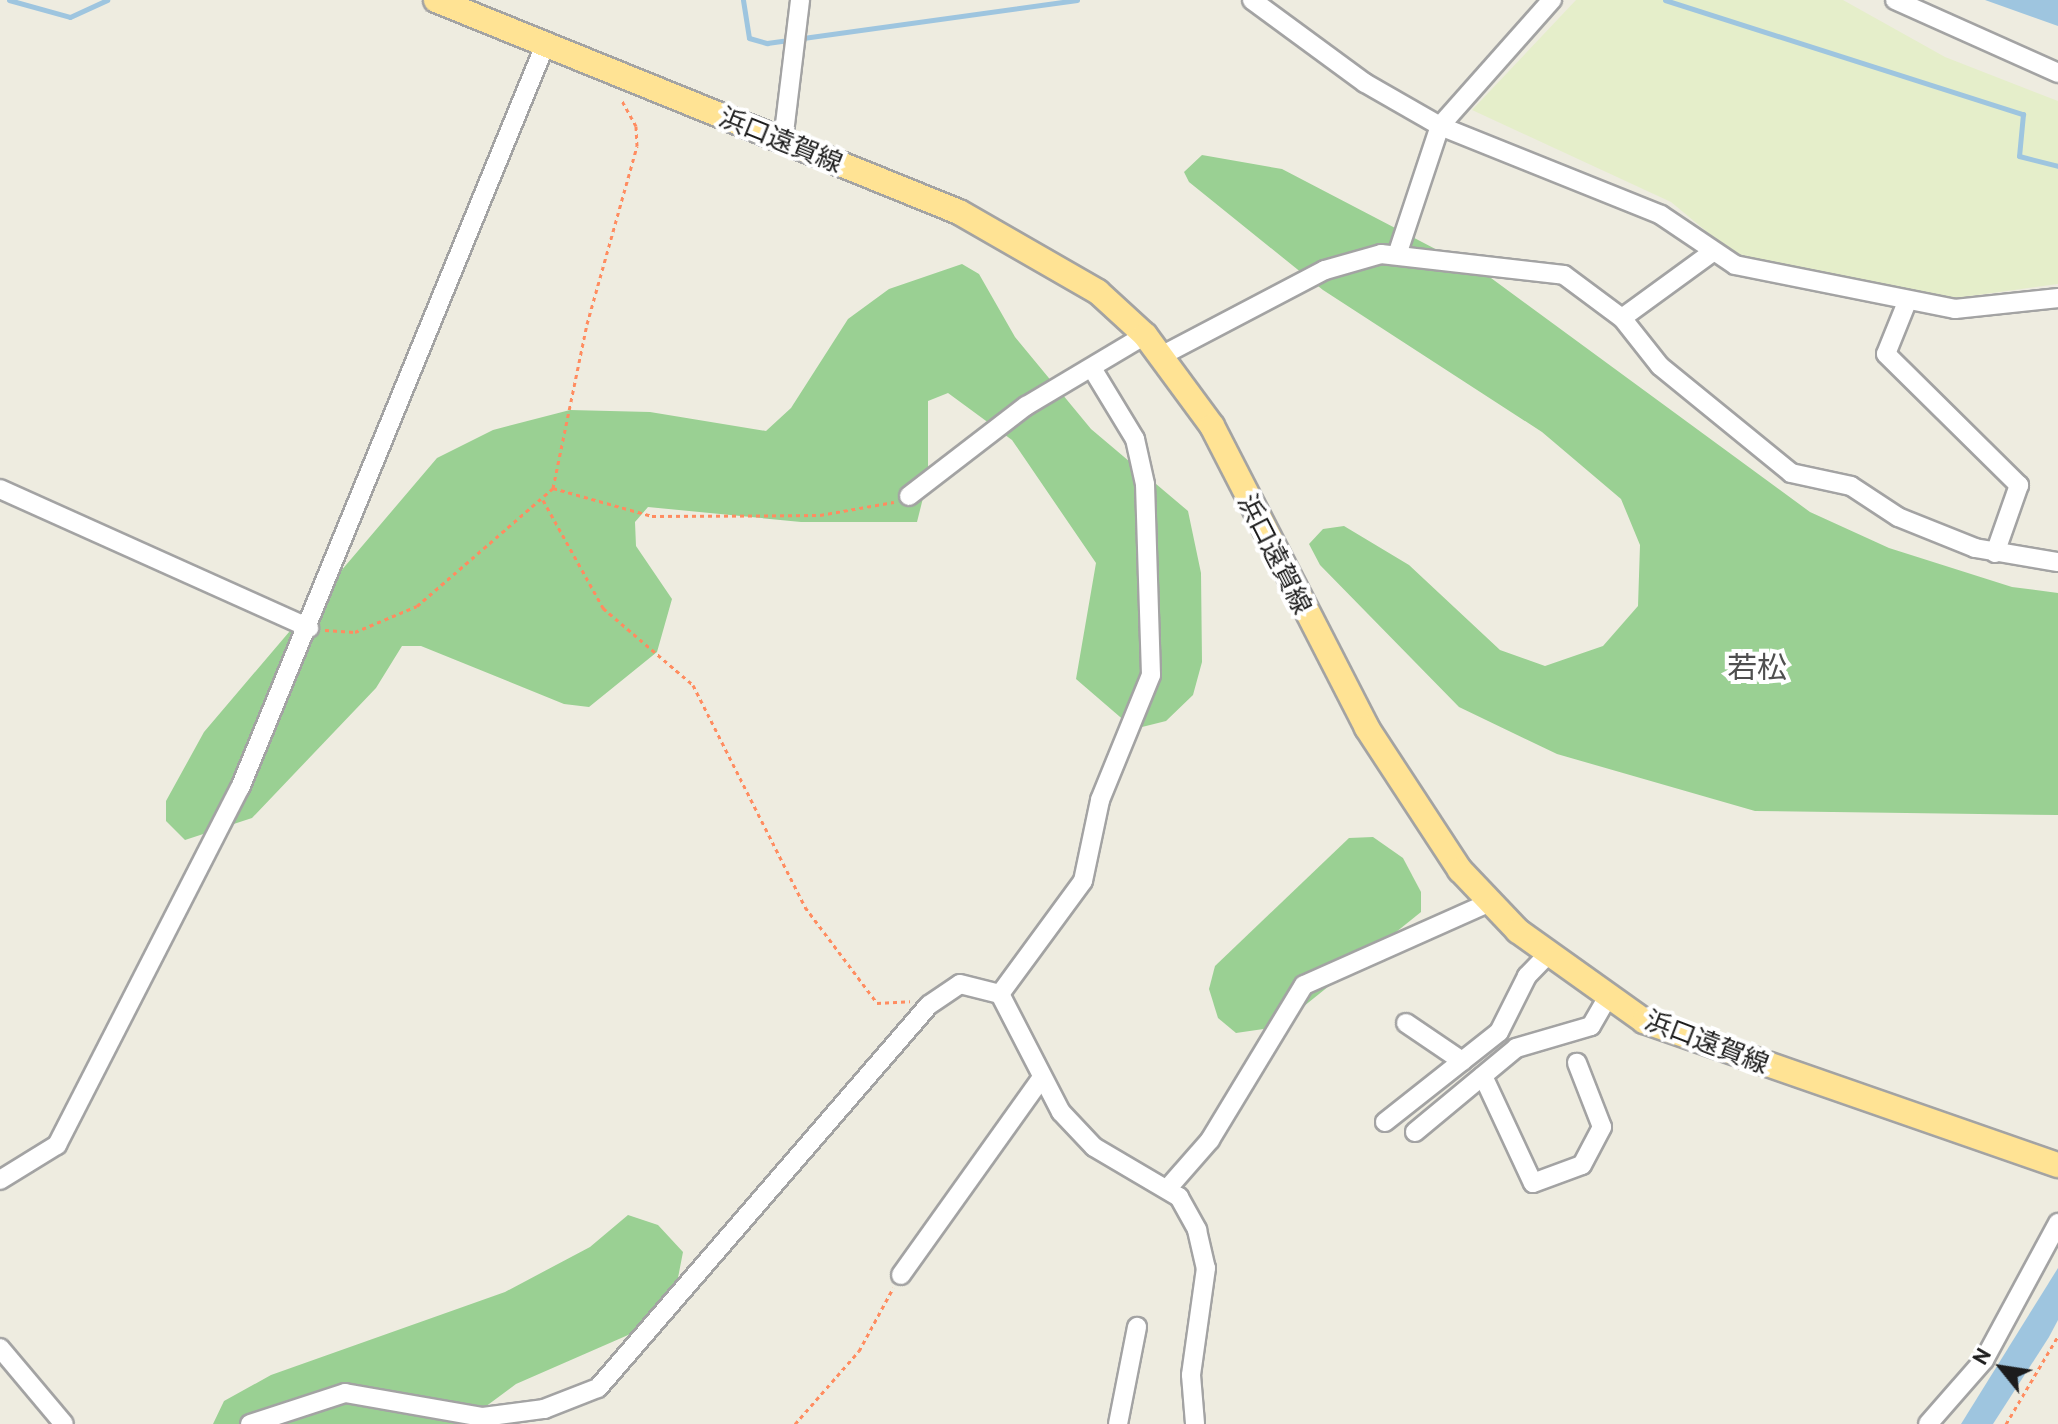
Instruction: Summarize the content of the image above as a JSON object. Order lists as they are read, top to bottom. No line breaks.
{"streets":{"main road":["浜口遠賀線"]},"districts":["若松"],"north":"top left"}
